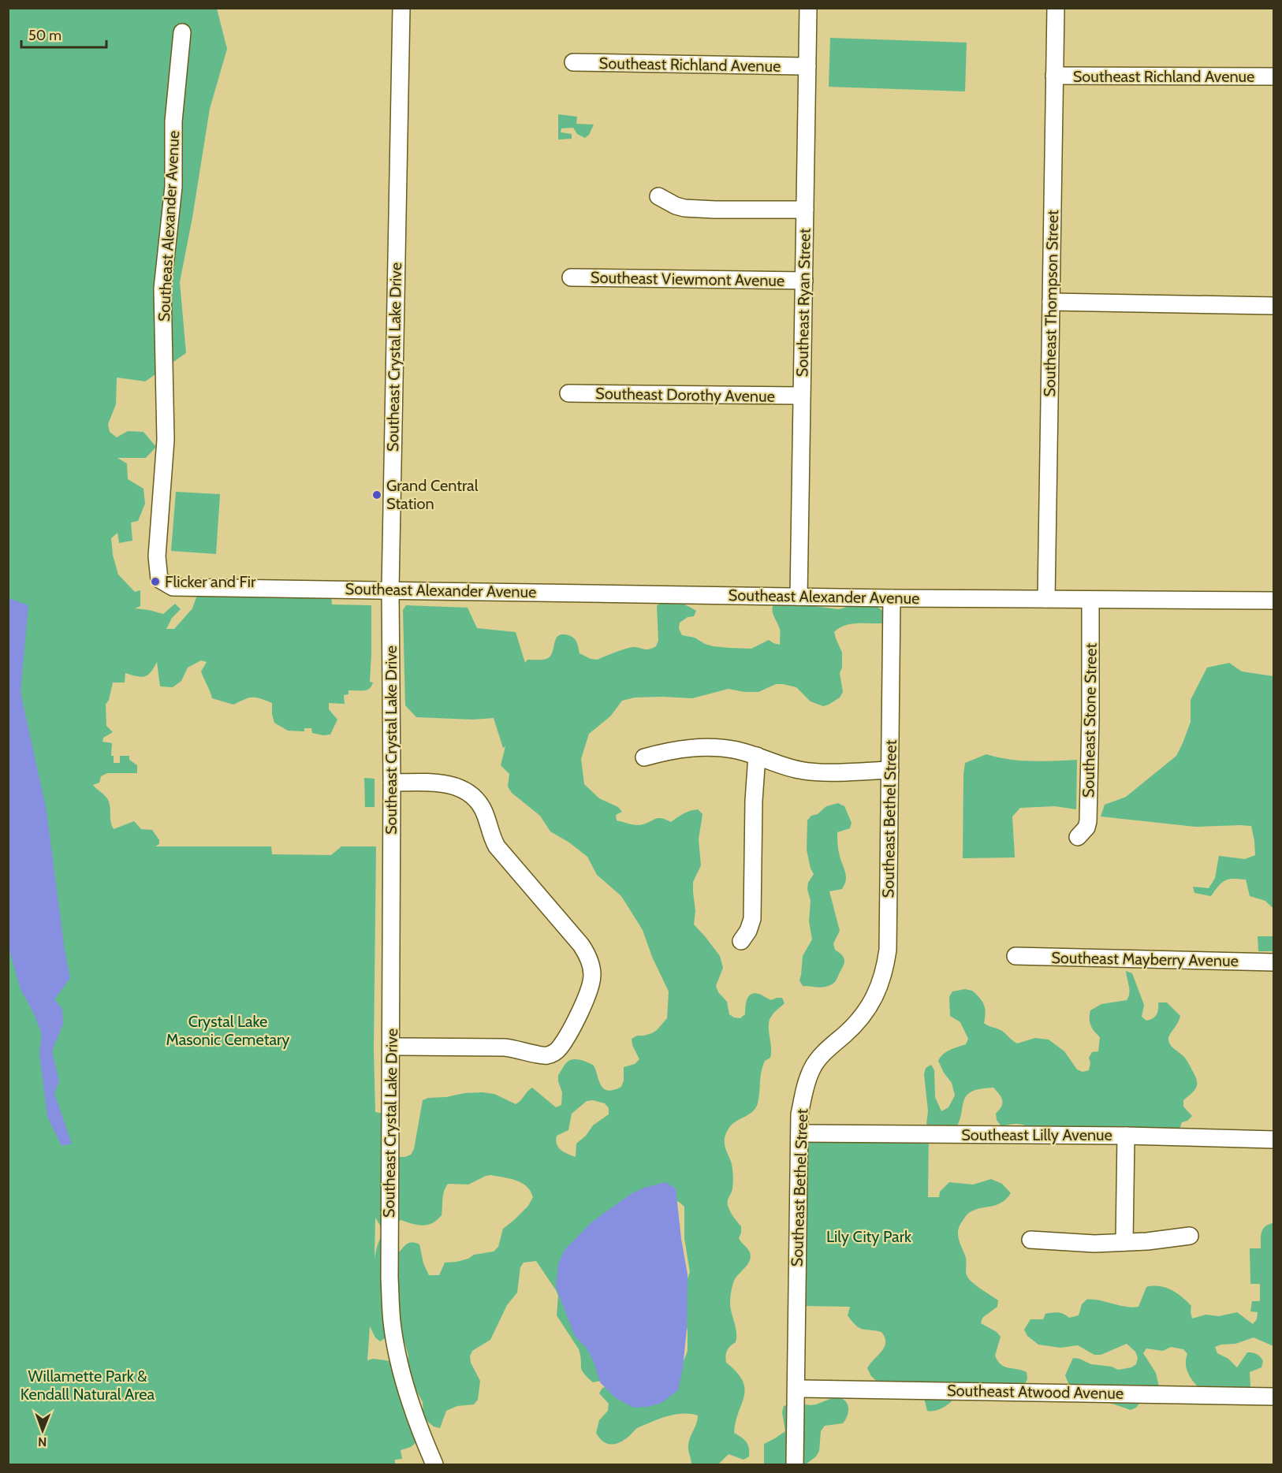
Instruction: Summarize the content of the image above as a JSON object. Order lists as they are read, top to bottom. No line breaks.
{"streets":{"street":["Southeast Richland Avenue","Southeast Alexander Avenue","Southeast Viewmont Avenue","Southeast Ryan Street","Southeast Thompson Street","Southeast Crystal Lake Drive","Southeast Dorothy Avenue","Southeast Stone Street","Southeast Bethel Street","Southeast Mayberry Avenue","Southeast Lilly Avenue","Southeast Atwood Avenue"]},"crossings":[["Southeast Richland Avenue","Southeast Ryan Street"],["Southeast Richland Avenue","Southeast Thompson Street"],["Southeast Alexander Avenue","Southeast Ryan Street"],["Southeast Alexander Avenue","Southeast Thompson Street"],["Southeast Alexander Avenue","Southeast Crystal Lake Drive"],["Southeast Alexander Avenue","Southeast Stone Street"],["Southeast Alexander Avenue","Southeast Bethel Street"],["Southeast Viewmont Avenue","Southeast Ryan Street"],["Southeast Ryan Street","Southeast Dorothy Avenue"],["Southeast Bethel Street","Southeast Lilly Avenue"],["Southeast Bethel Street","Southeast Atwood Avenue"]],"parks":["Crystal Lake Masonic Cemetary","Lily City Park","Willamette Park & Kendall Natural Area"],"places":["Grand Central Station","Flicker and Fir"],"scale_bar":"50 m","north":"bottom"}
